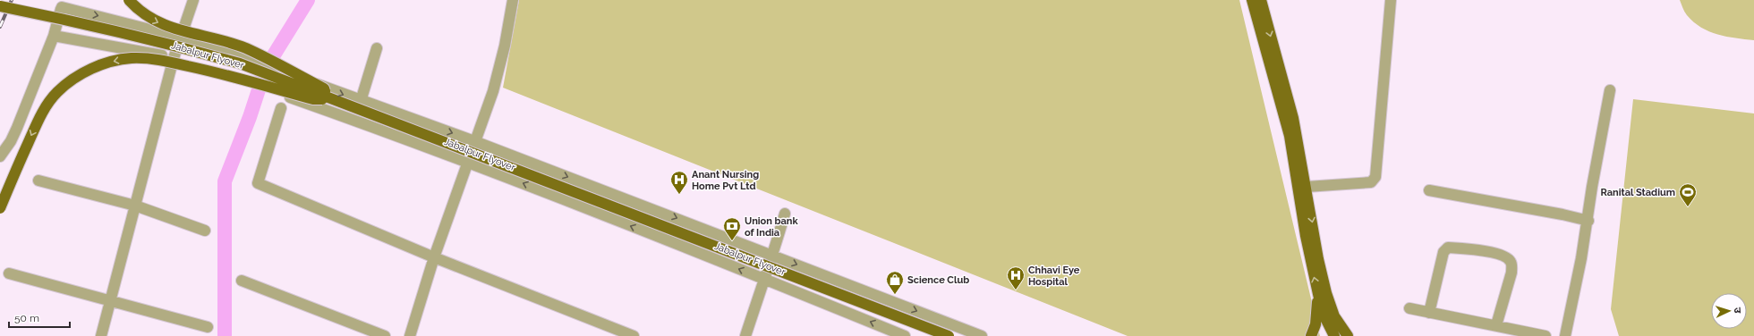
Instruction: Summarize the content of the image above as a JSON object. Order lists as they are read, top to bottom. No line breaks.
{"streets":{"main road":["Jabalpur Flyover"]},"places":{"hospital":["Anant Nursing Home Pvt Ltd","Chhavi Eye Hospital"],"sports":["Ranital Stadium"],"bank":["Union bank of India"],"shop":["Science Club"]},"scale_bar":"50 m","north":"right"}
